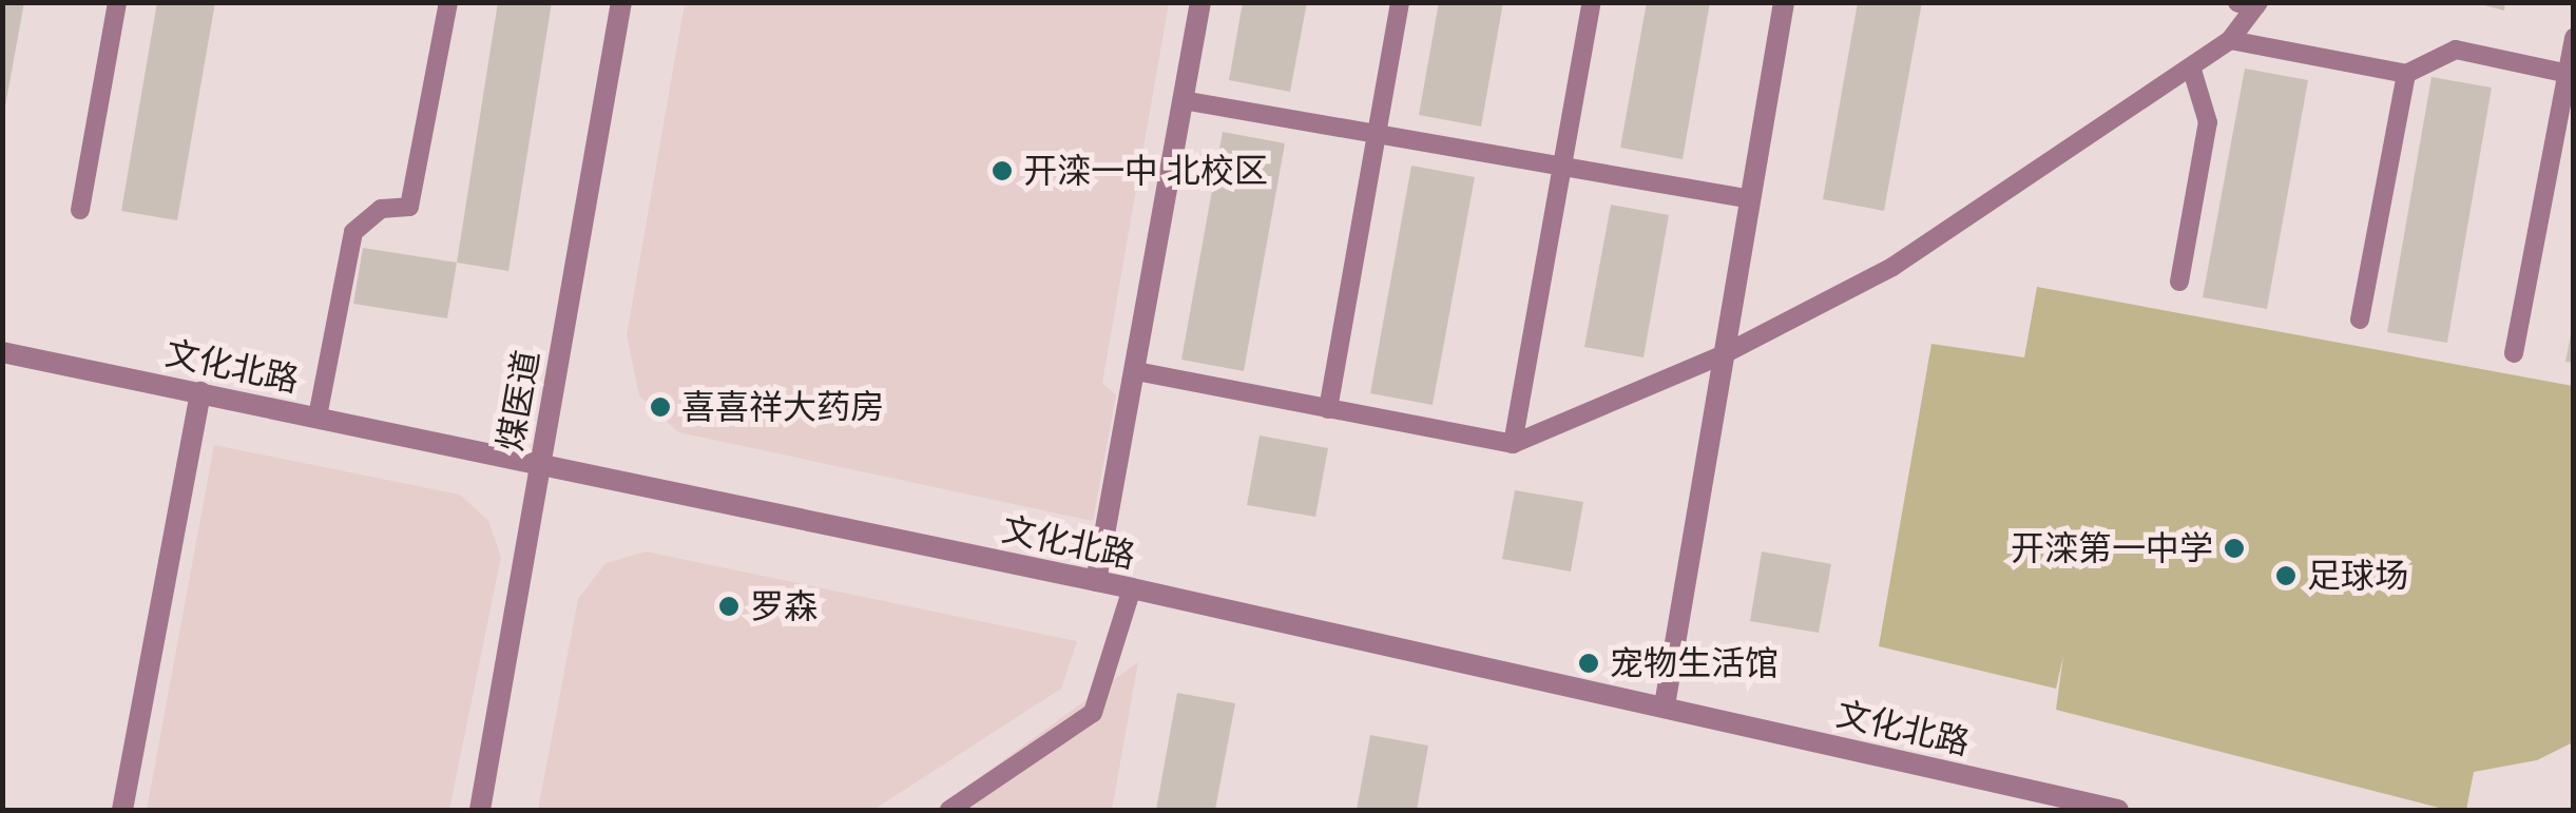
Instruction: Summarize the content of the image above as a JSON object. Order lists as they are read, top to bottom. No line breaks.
{"streets":{"street":["文化北路","煤医道"]},"crossings":[["文化北路","煤医道"]],"places":["开滦一中 北校区","喜喜祥大药房","开滦第一中学","足球场","罗森","宠物生活馆"]}
